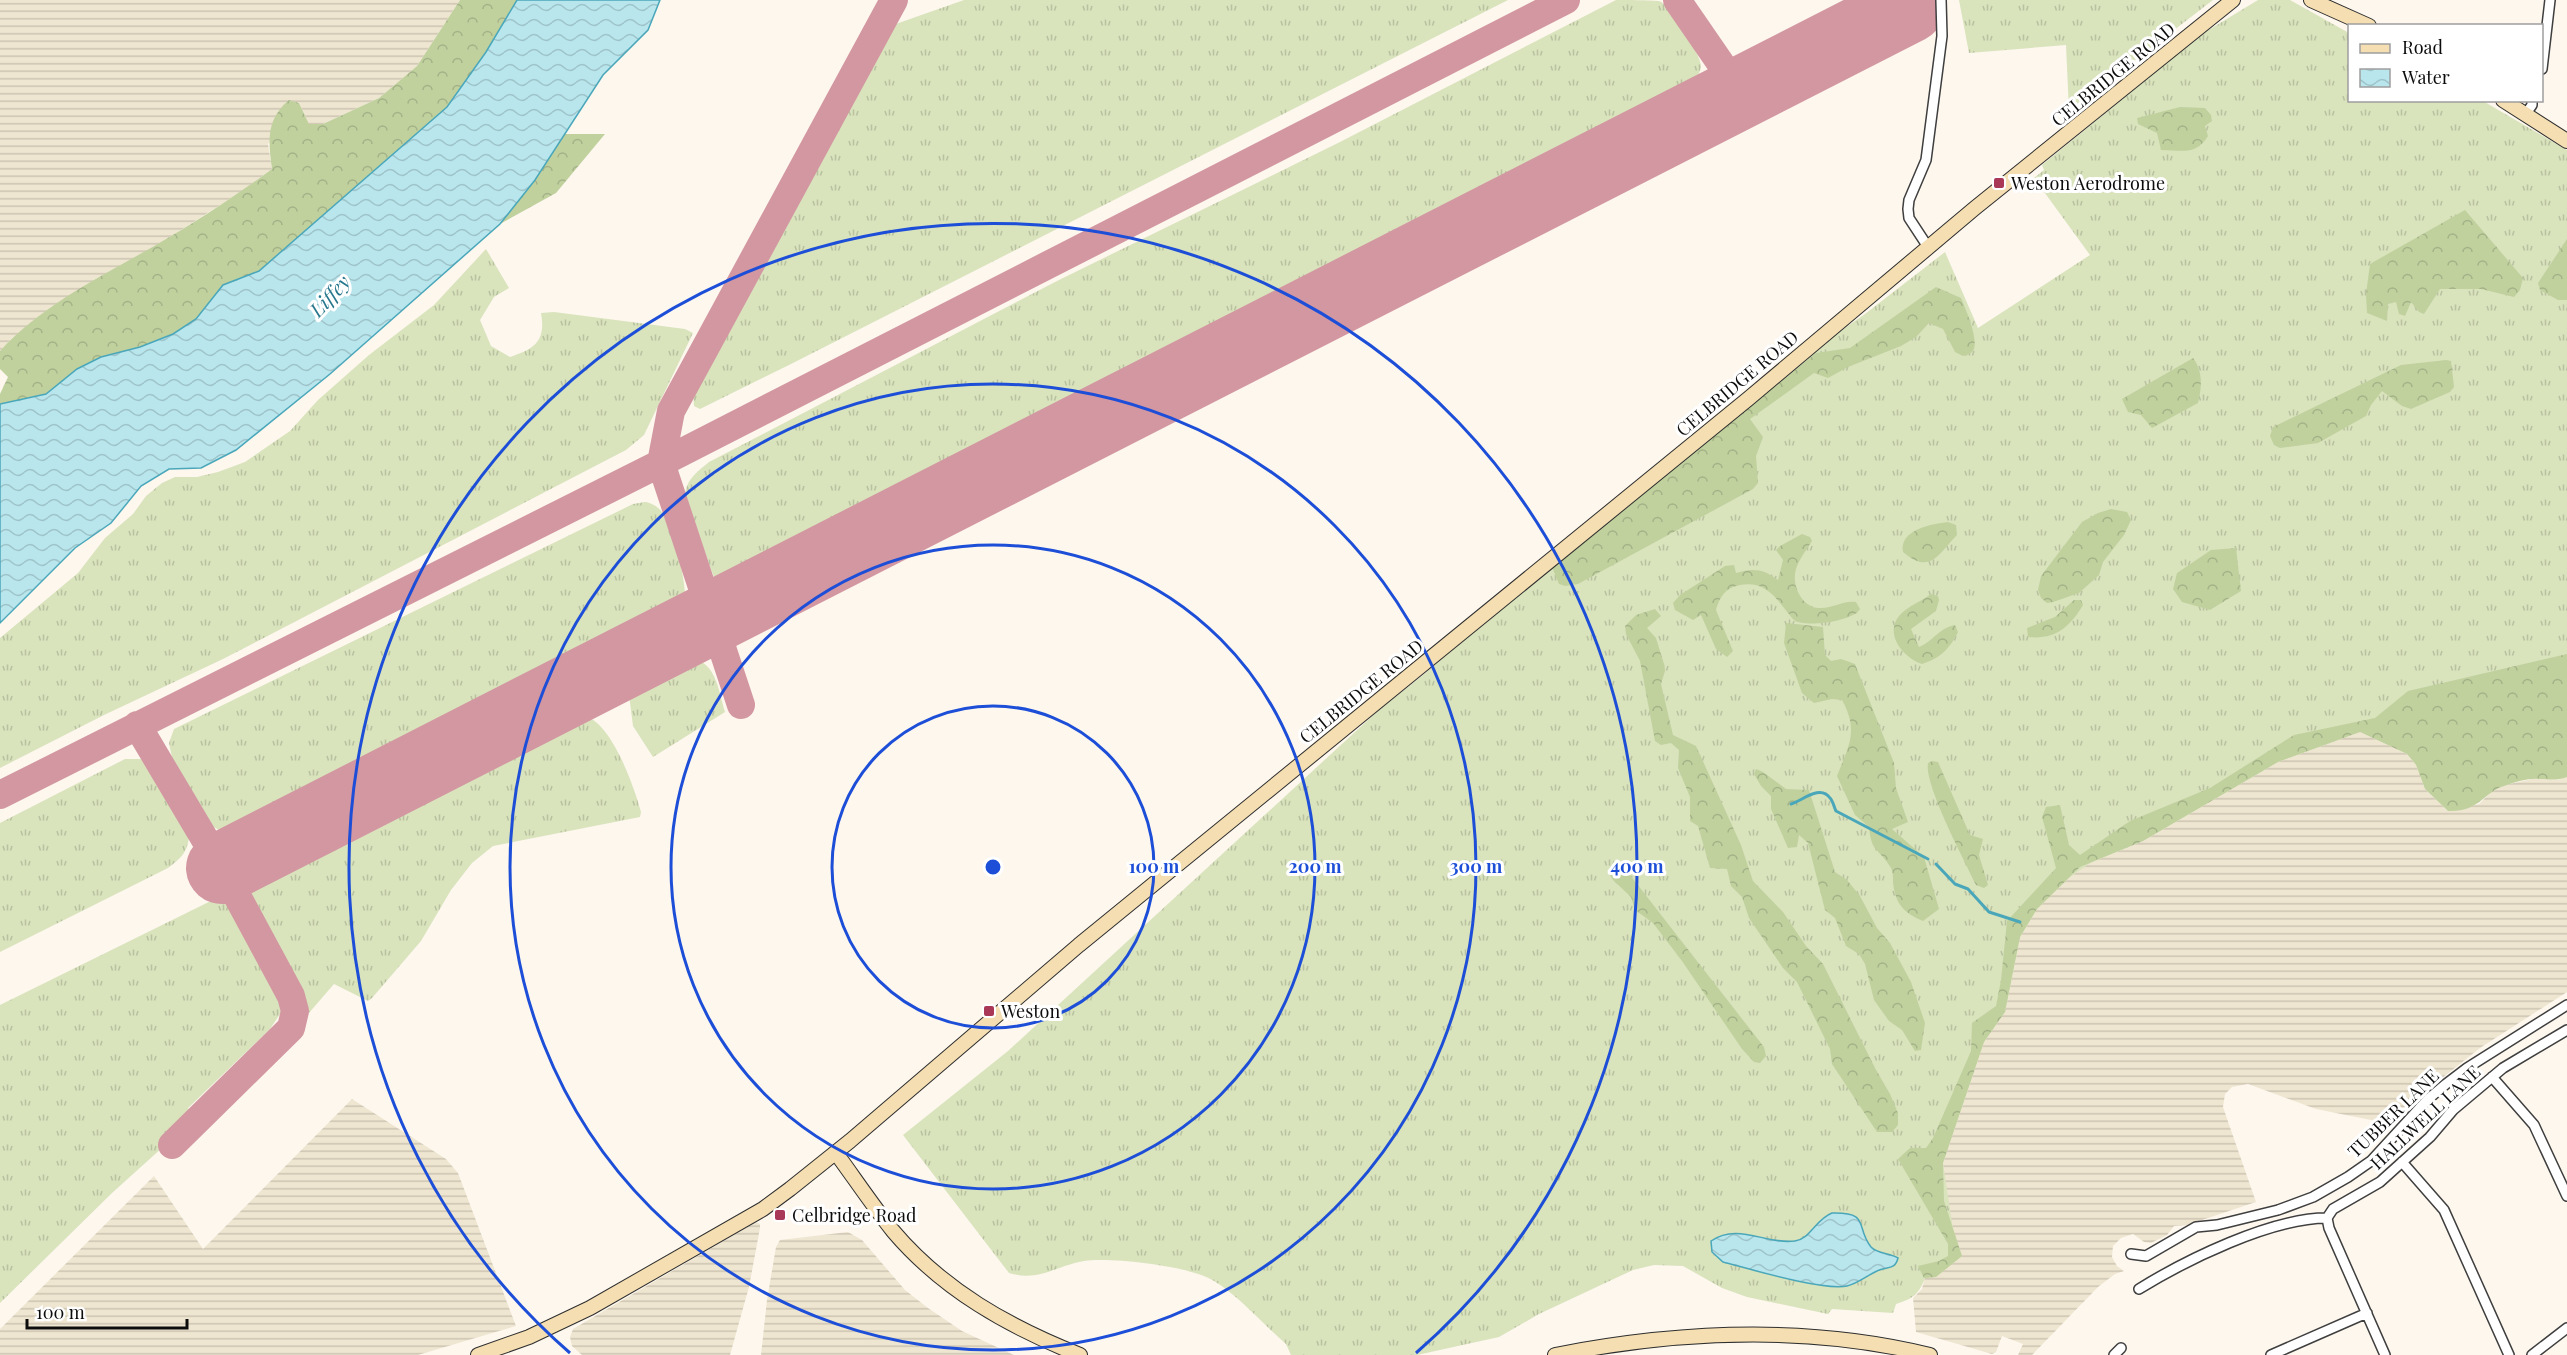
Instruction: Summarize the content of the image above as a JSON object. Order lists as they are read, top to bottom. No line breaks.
{"streets":{"main road":["CELBRIDGE ROAD"],"street":["TUBBER LANE","HALLWELL LANE"]},"water":["Liffey"],"places":{"transit":["Weston Aerodrome","Weston","Celbridge Road"]},"legend":["Road","Water"],"scale_bar":"100 m","rings":["100 m","200 m","300 m","400 m"]}
